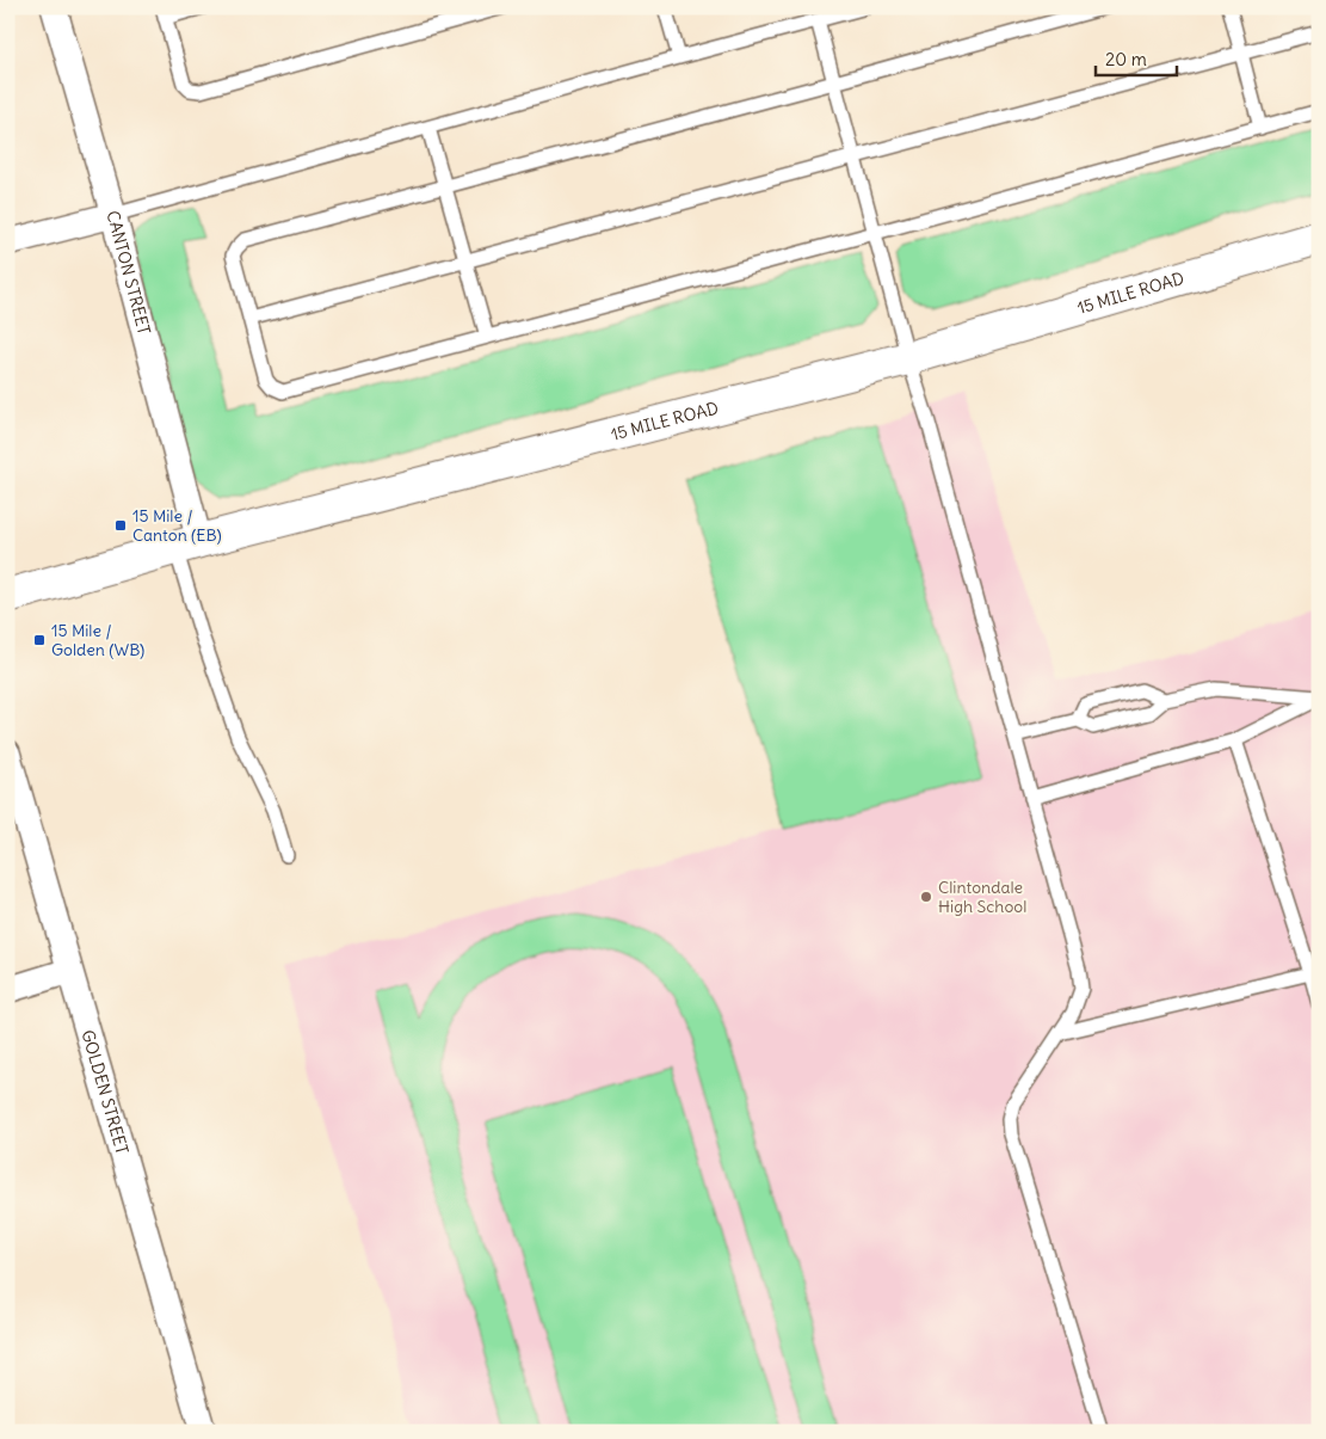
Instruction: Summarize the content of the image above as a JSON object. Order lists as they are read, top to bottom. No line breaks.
{"streets":{"main road":["15 MILE ROAD"],"street":["CANTON STREET","GOLDEN STREET"]},"crossings":[["CANTON STREET","15 MILE ROAD"]],"places":{"transit":["15 Mile / Canton (EB)","15 Mile / Golden (WB)"],"other":["Clintondale High School"]},"scale_bar":"20 m"}
